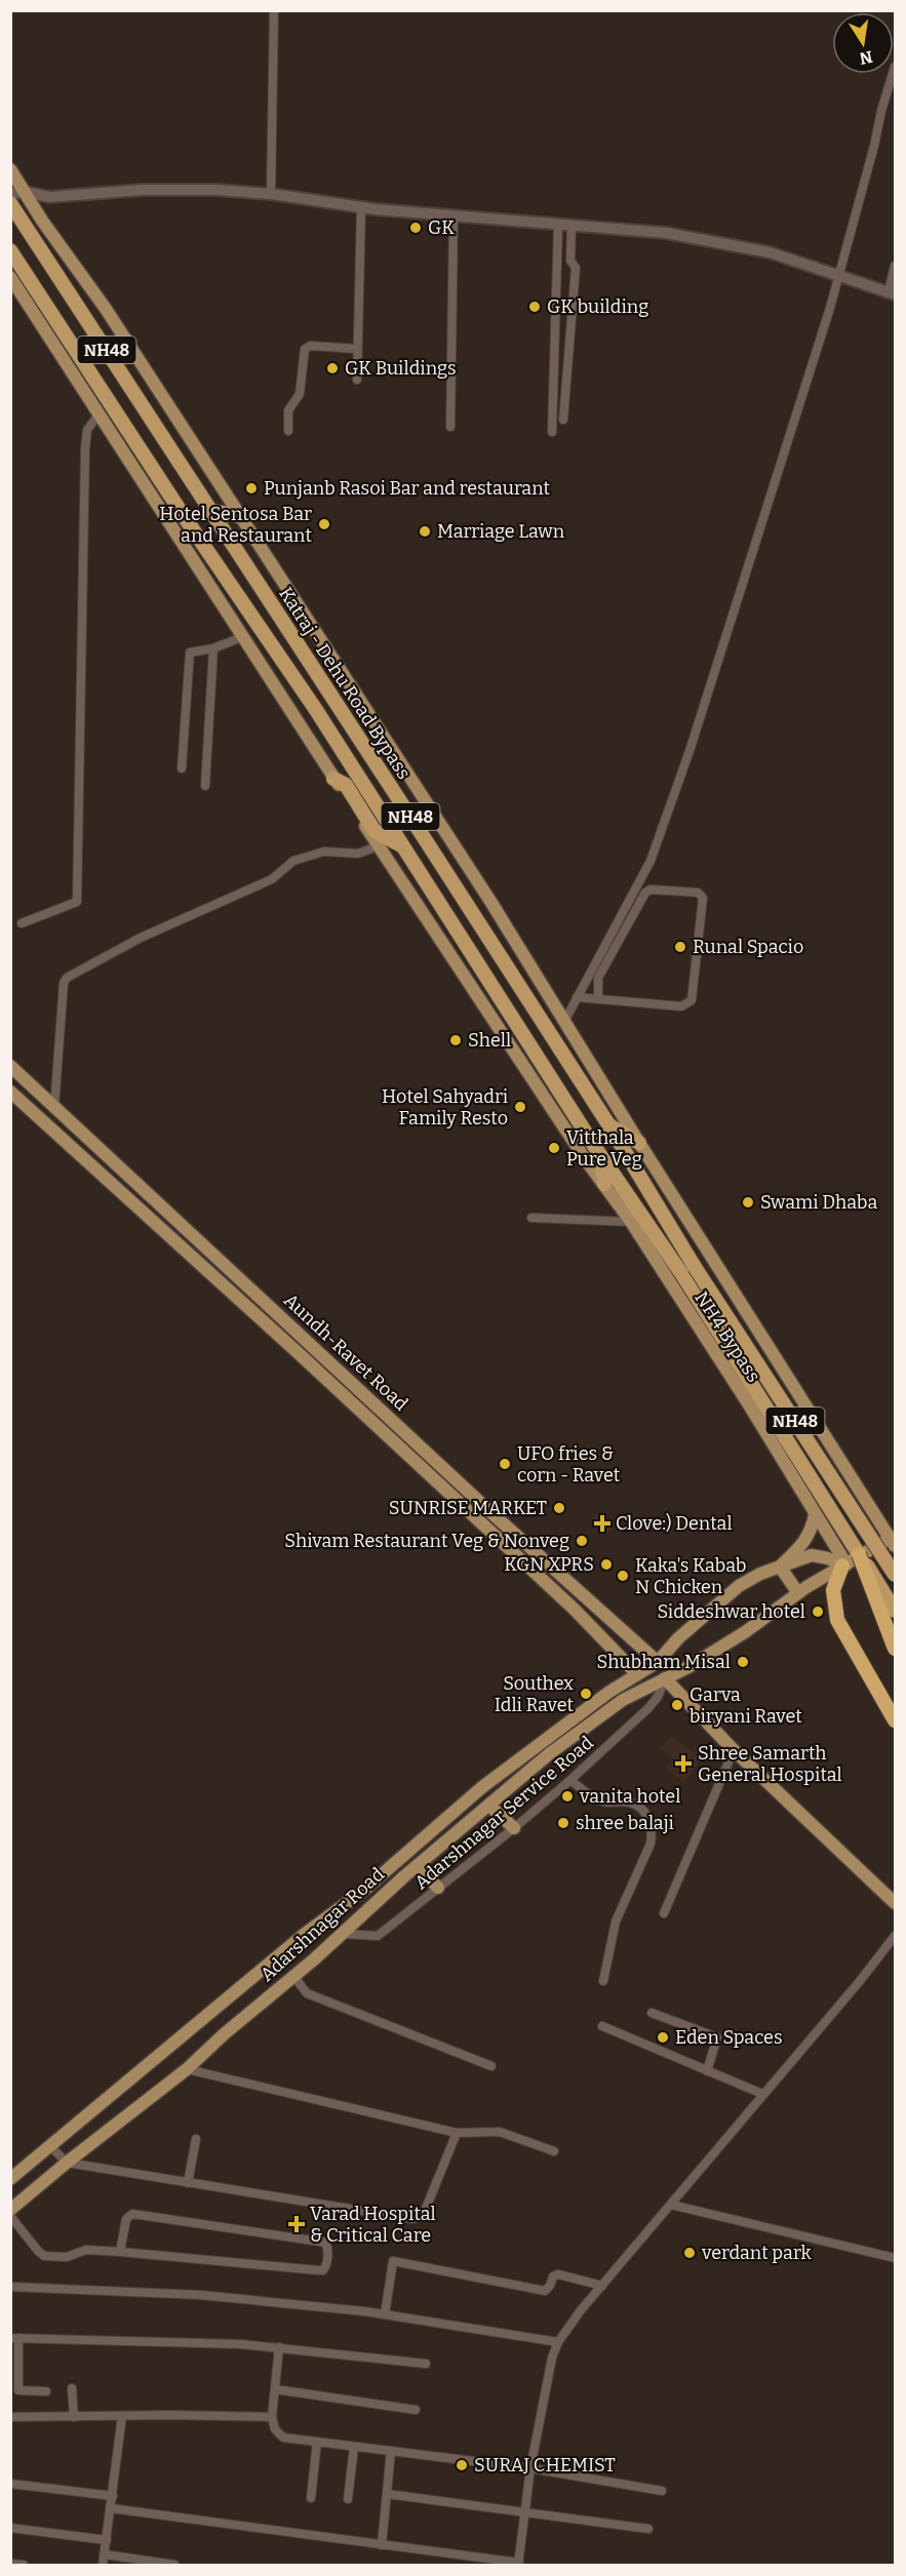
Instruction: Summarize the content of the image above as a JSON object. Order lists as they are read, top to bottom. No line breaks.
{"streets":{"highway":["NH48","Katraj - Dehu Road Bypass"],"main road":["NH4 Bypass","Aundh-Ravet Road","Adarshnagar Road"],"street":["Adarshnagar Service Road"]},"crossings":[["NH48","Katraj - Dehu Road Bypass"],["NH48","NH4 Bypass"],["NH4 Bypass","Adarshnagar Road"],["Aundh-Ravet Road","Adarshnagar Road"],["Adarshnagar Service Road","Adarshnagar Road"]],"places":{"other":["GK","GK building","GK Buildings","Punjanb Rasoi Bar and restaurant","Hotel Sentosa Bar and Restaurant","Marriage Lawn","Runal Spacio","Shell","Hotel Sahyadri Family Resto","Vitthala Pure Veg","Swami Dhaba","UFO fries & corn - Ravet","SUNRISE MARKET","Shivam Restaurant Veg & Nonveg","KGN XPRS","Kaka's Kabab N Chicken","Siddeshwar hotel","Shubham Misal","Southex Idli Ravet","Garva biryani Ravet","vanita hotel","shree balaji","Eden Spaces","verdant park","SURAJ CHEMIST"],"health":["Clove:) Dental","Shree Samarth General Hospital","Varad Hospital & Critical Care"]},"north":"bottom"}
